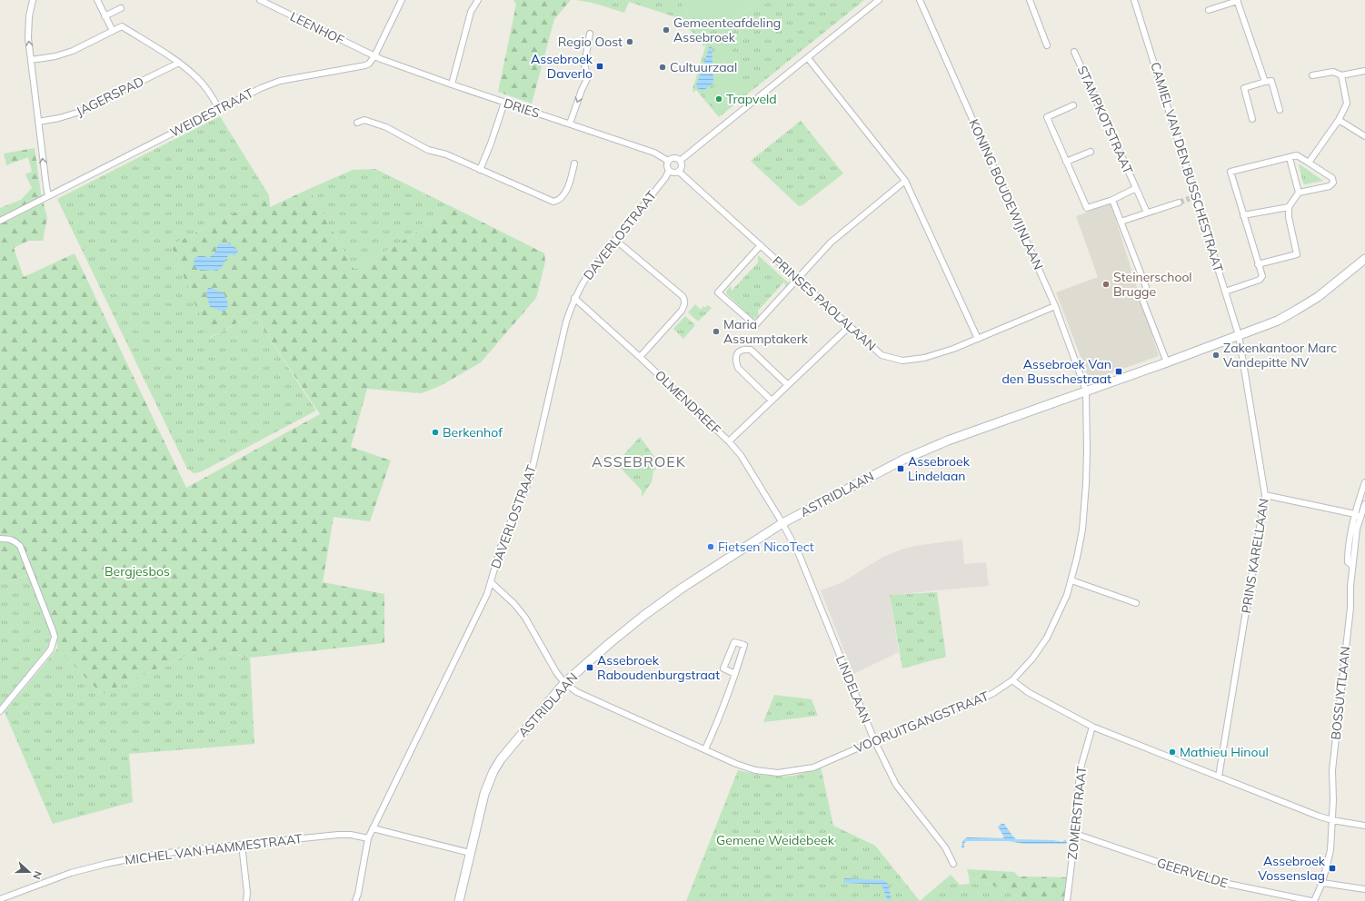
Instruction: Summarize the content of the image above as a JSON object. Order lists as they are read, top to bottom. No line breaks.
{"streets":{"main road":["ASTRIDLAAN"],"street":["LEENHOF","JAGERSPAD","DRIES","WEIDESTRAAT","STAMPKOTSTRAAT","CAMIEL VAN DEN BUSSCHESTRAAT","KONING BOUDEWIJNLAAN","DAVERLOSTRAAT","PRINSES PAOLALAAN","OLMENDREEF","PRINS KARELLAAN","LINDELAAN","BOSSUYTLAAN","VOORUITGANGSTRAAT","ZOMERSTRAAT","MICHEL VAN HAMMESTRAAT","GEERVELDE"]},"crossings":[["LEENHOF","DRIES"],["LEENHOF","WEIDESTRAAT"],["DRIES","WEIDESTRAAT"],["DRIES","DAVERLOSTRAAT"],["DRIES","PRINSES PAOLALAAN"],["CAMIEL VAN DEN BUSSCHESTRAAT","ASTRIDLAAN"],["CAMIEL VAN DEN BUSSCHESTRAAT","PRINS KARELLAAN"],["KONING BOUDEWIJNLAAN","PRINSES PAOLALAAN"],["KONING BOUDEWIJNLAAN","ASTRIDLAAN"],["KONING BOUDEWIJNLAAN","VOORUITGANGSTRAAT"],["DAVERLOSTRAAT","PRINSES PAOLALAAN"],["DAVERLOSTRAAT","OLMENDREEF"],["DAVERLOSTRAAT","MICHEL VAN HAMMESTRAAT"],["OLMENDREEF","ASTRIDLAAN"],["OLMENDREEF","LINDELAAN"],["ASTRIDLAAN","PRINS KARELLAAN"],["ASTRIDLAAN","LINDELAAN"],["ASTRIDLAAN","VOORUITGANGSTRAAT"],["LINDELAAN","VOORUITGANGSTRAAT"],["BOSSUYTLAAN","GEERVELDE"],["ZOMERSTRAAT","GEERVELDE"]],"districts":["ASSEBROEK"],"parks":["Bergjesbos","Gemene Weidebeek"],"places":{"other":["Gemeenteafdeling Assebroek","Regio Oost","Cultuurzaal","Trapveld","Steinerschool Brugge","Maria Assumptakerk","Zakenkantoor Marc Vandepitte NV","Berkenhof","Fietsen NicoTect","Mathieu Hinoul"],"transit":["Assebroek Daverlo","Assebroek Van den Busschestraat","Assebroek Lindelaan","Assebroek Raboudenburgstraat","Assebroek Vossenslag"]},"north":"right"}
